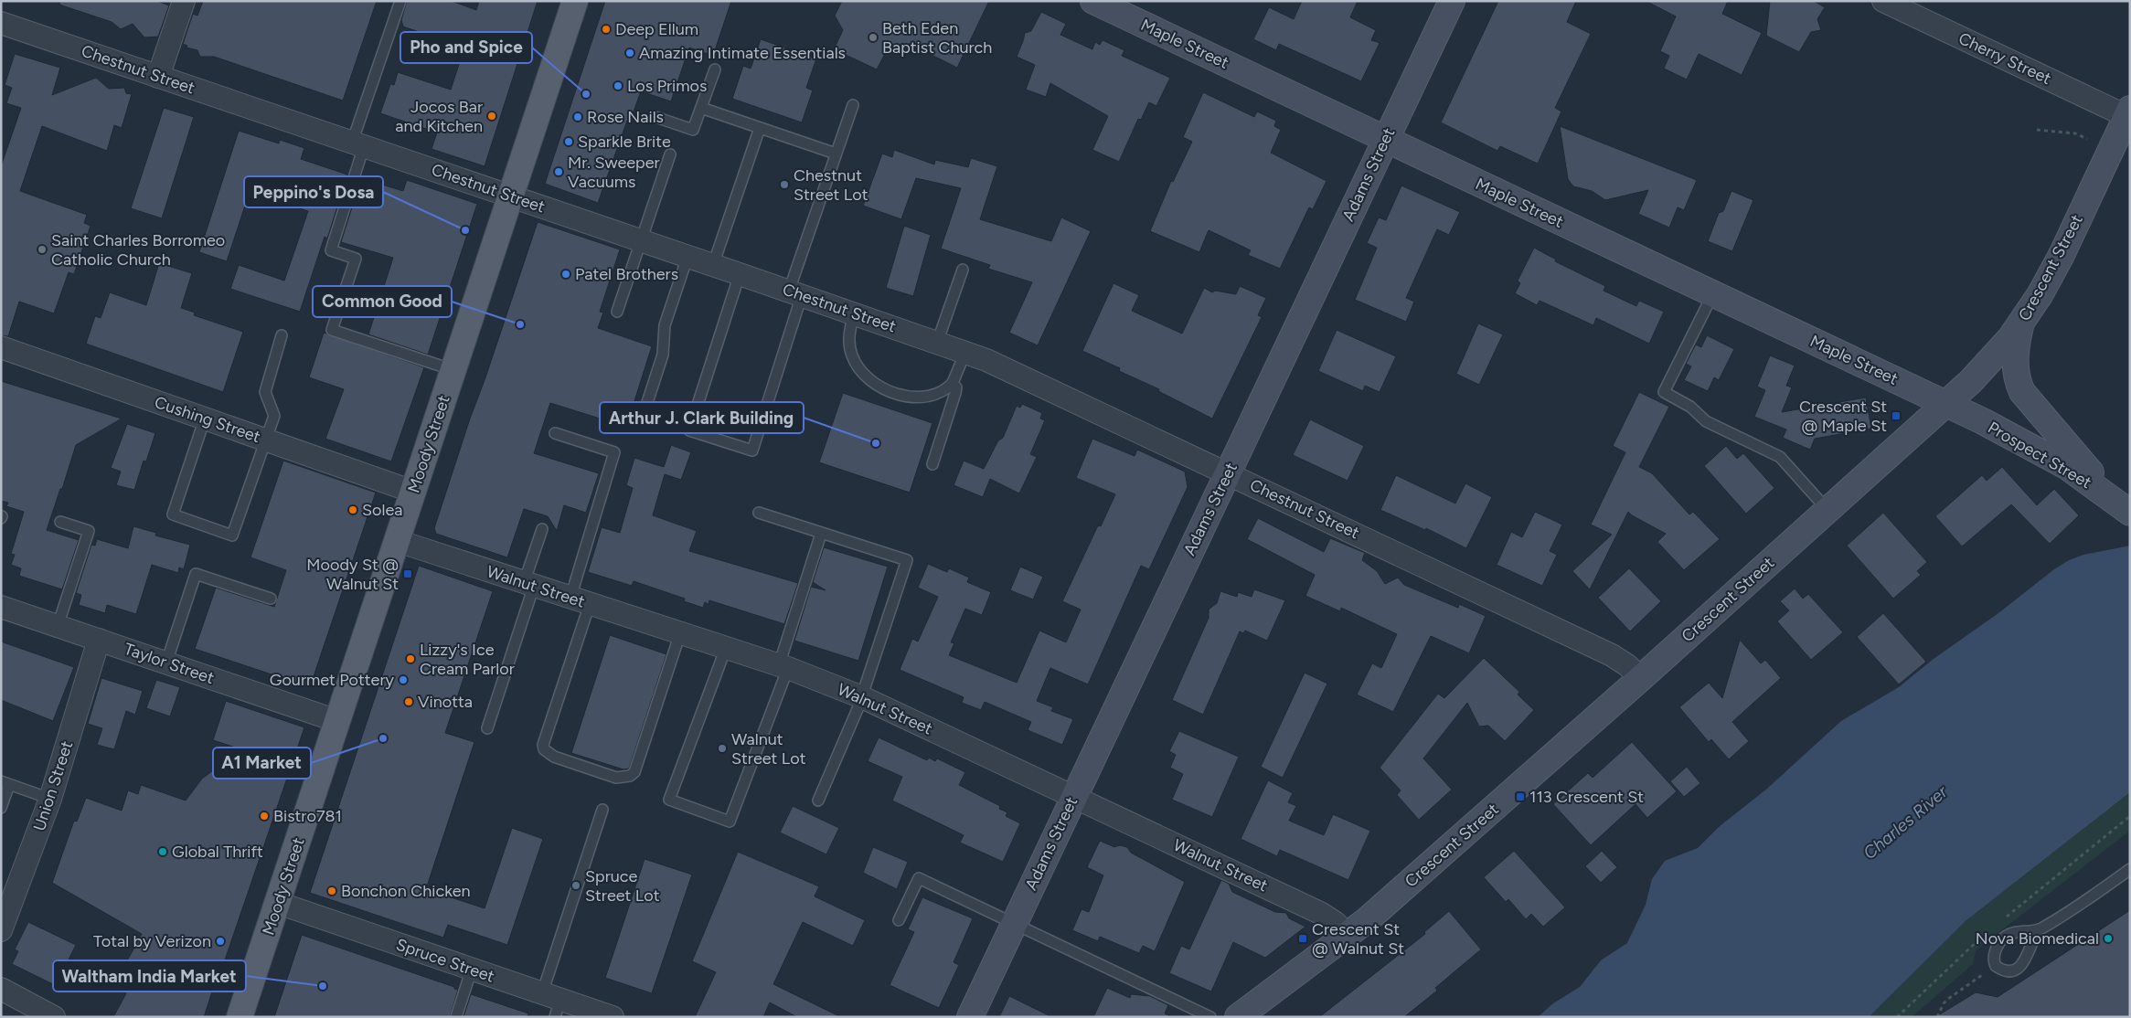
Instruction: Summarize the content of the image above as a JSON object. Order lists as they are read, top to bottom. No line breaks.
{"streets":{"main road":["Moody Street"],"street":["Maple Street","Cherry Street","Chestnut Street","Adams Street","Crescent Street","Cushing Street","Prospect Street","Walnut Street","Taylor Street","Union Street","Spruce Street"]},"crossings":[["Maple Street","Adams Street"],["Maple Street","Crescent Street"],["Maple Street","Prospect Street"],["Cherry Street","Crescent Street"],["Chestnut Street","Adams Street"],["Chestnut Street","Crescent Street"],["Chestnut Street","Moody Street"],["Adams Street","Walnut Street"],["Crescent Street","Prospect Street"],["Crescent Street","Walnut Street"],["Cushing Street","Moody Street"],["Moody Street","Walnut Street"],["Moody Street","Taylor Street"],["Moody Street","Spruce Street"],["Taylor Street","Union Street"]],"water":["Charles River"],"places":{"other":["Deep Ellum","Beth Eden Baptist Church","Amazing Intimate Essentials","Los Primos","Pho and Spice","Jocos Bar and Kitchen","Rose Nails","Sparkle Brite","Mr. Sweeper Vacuums","Chestnut Street Lot","Peppino's Dosa","Saint Charles Borromeo Catholic Church","Patel Brothers","Common Good","Arthur J. Clark Building","Solea","Lizzy's Ice Cream Parlor","Gourmet Pottery","Vinotta","A1 Market","Walnut Street Lot","Bistro781","Global Thrift","Spruce Street Lot","Bonchon Chicken","Nova Biomedical","Total by Verizon","Waltham India Market"],"transit":["Crescent St @ Maple St","Moody St @ Walnut St","113 Crescent St","Crescent St @ Walnut St"]}}
